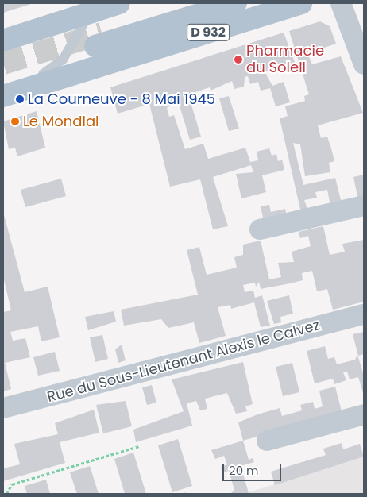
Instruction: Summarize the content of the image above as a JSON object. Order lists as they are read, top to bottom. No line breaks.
{"streets":{"main road":["D 932"],"street":["Rue du Sous-Lieutenant Alexis le Calvez"]},"places":["Pharmacie du Soleil","La Courneuve - 8 Mai 1945","Le Mondial"],"scale_bar":"20 m"}
